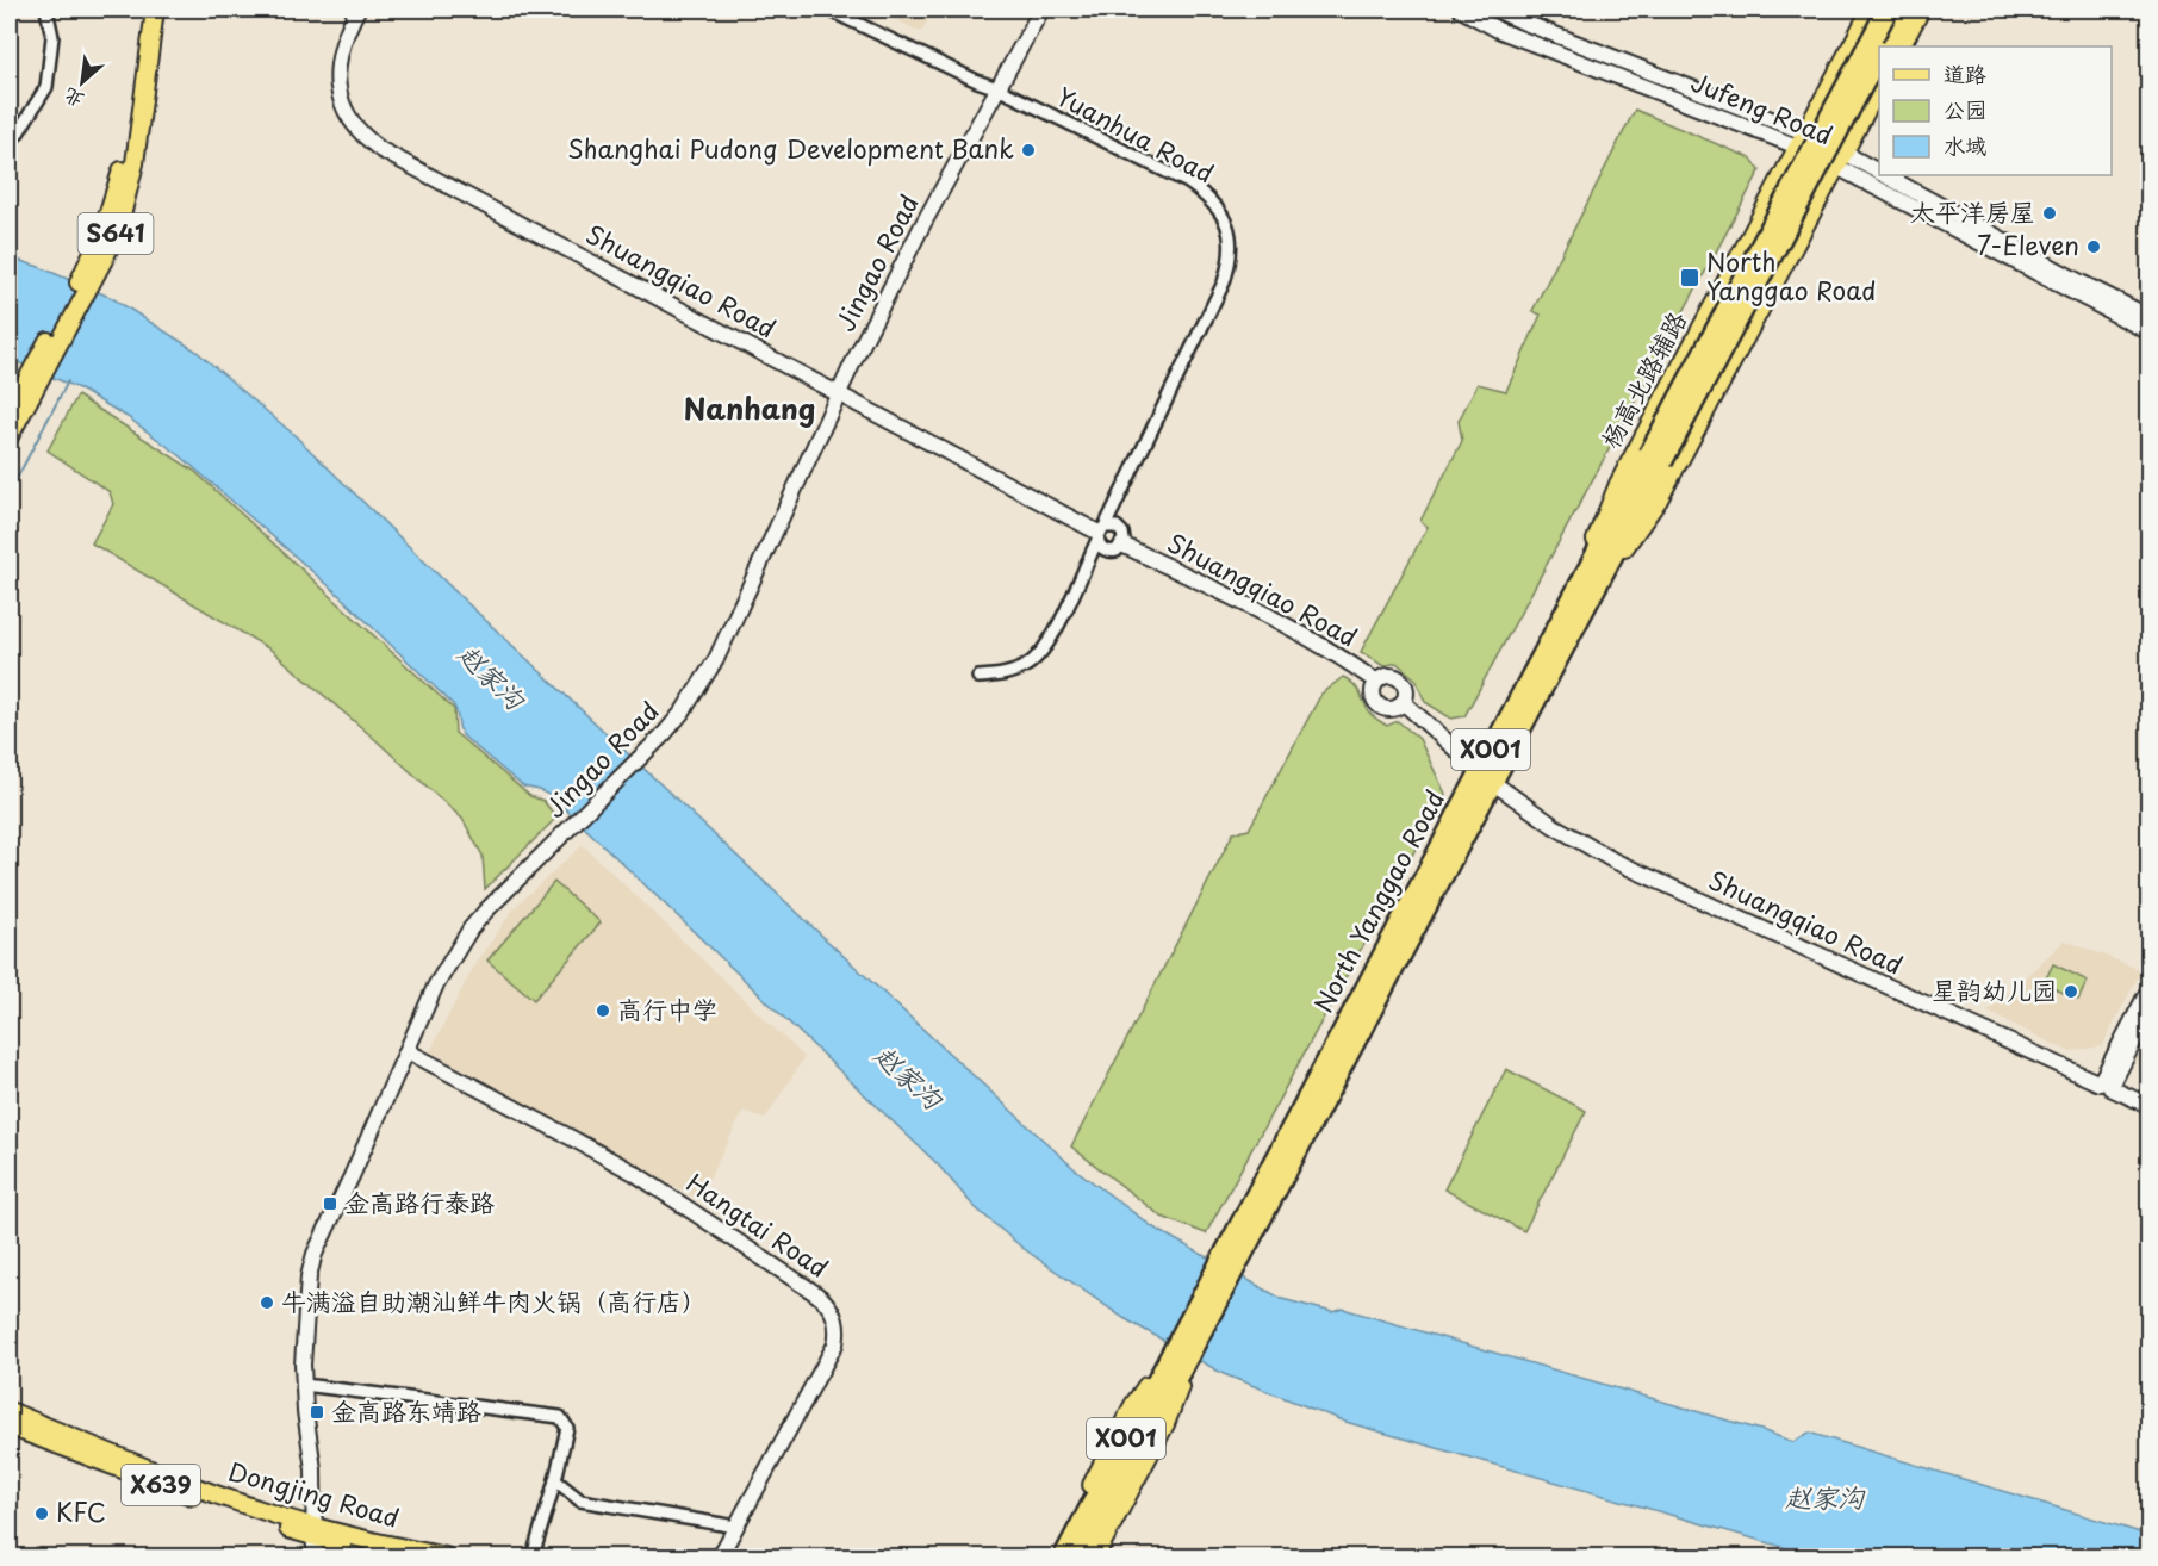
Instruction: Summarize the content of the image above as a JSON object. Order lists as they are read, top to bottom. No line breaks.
{"streets":{"highway":["X001","North Yanggao Road"],"main road":["S641","杨高北路辅路","X639","Dongjing Road"],"street":["Jufeng Road","Yuanhua Road","Jingao Road","Shuangqiao Road","Hangtai Road"]},"crossings":[["Jufeng Road","杨高北路辅路"],["Jufeng Road","X001"],["Yuanhua Road","Jingao Road"],["Yuanhua Road","Shuangqiao Road"],["Jingao Road","Shuangqiao Road"],["Jingao Road","Hangtai Road"],["Jingao Road","Dongjing Road"],["Shuangqiao Road","North Yanggao Road"],["杨高北路辅路","X001"],["杨高北路辅路","North Yanggao Road"],["X001","North Yanggao Road"]],"districts":["Nanhang"],"water":["赵家沟"],"places":{"other":["Shanghai Pudong Development Bank","太平洋房屋","7-Eleven","星韵幼儿园","高行中学","牛满溢自助潮汕鲜牛肉火锅（高行店）","KFC"],"transit":["North Yanggao Road","金高路行泰路","金高路东靖路"]},"legend":["道路","公园","水域"],"north":"bottom left"}
